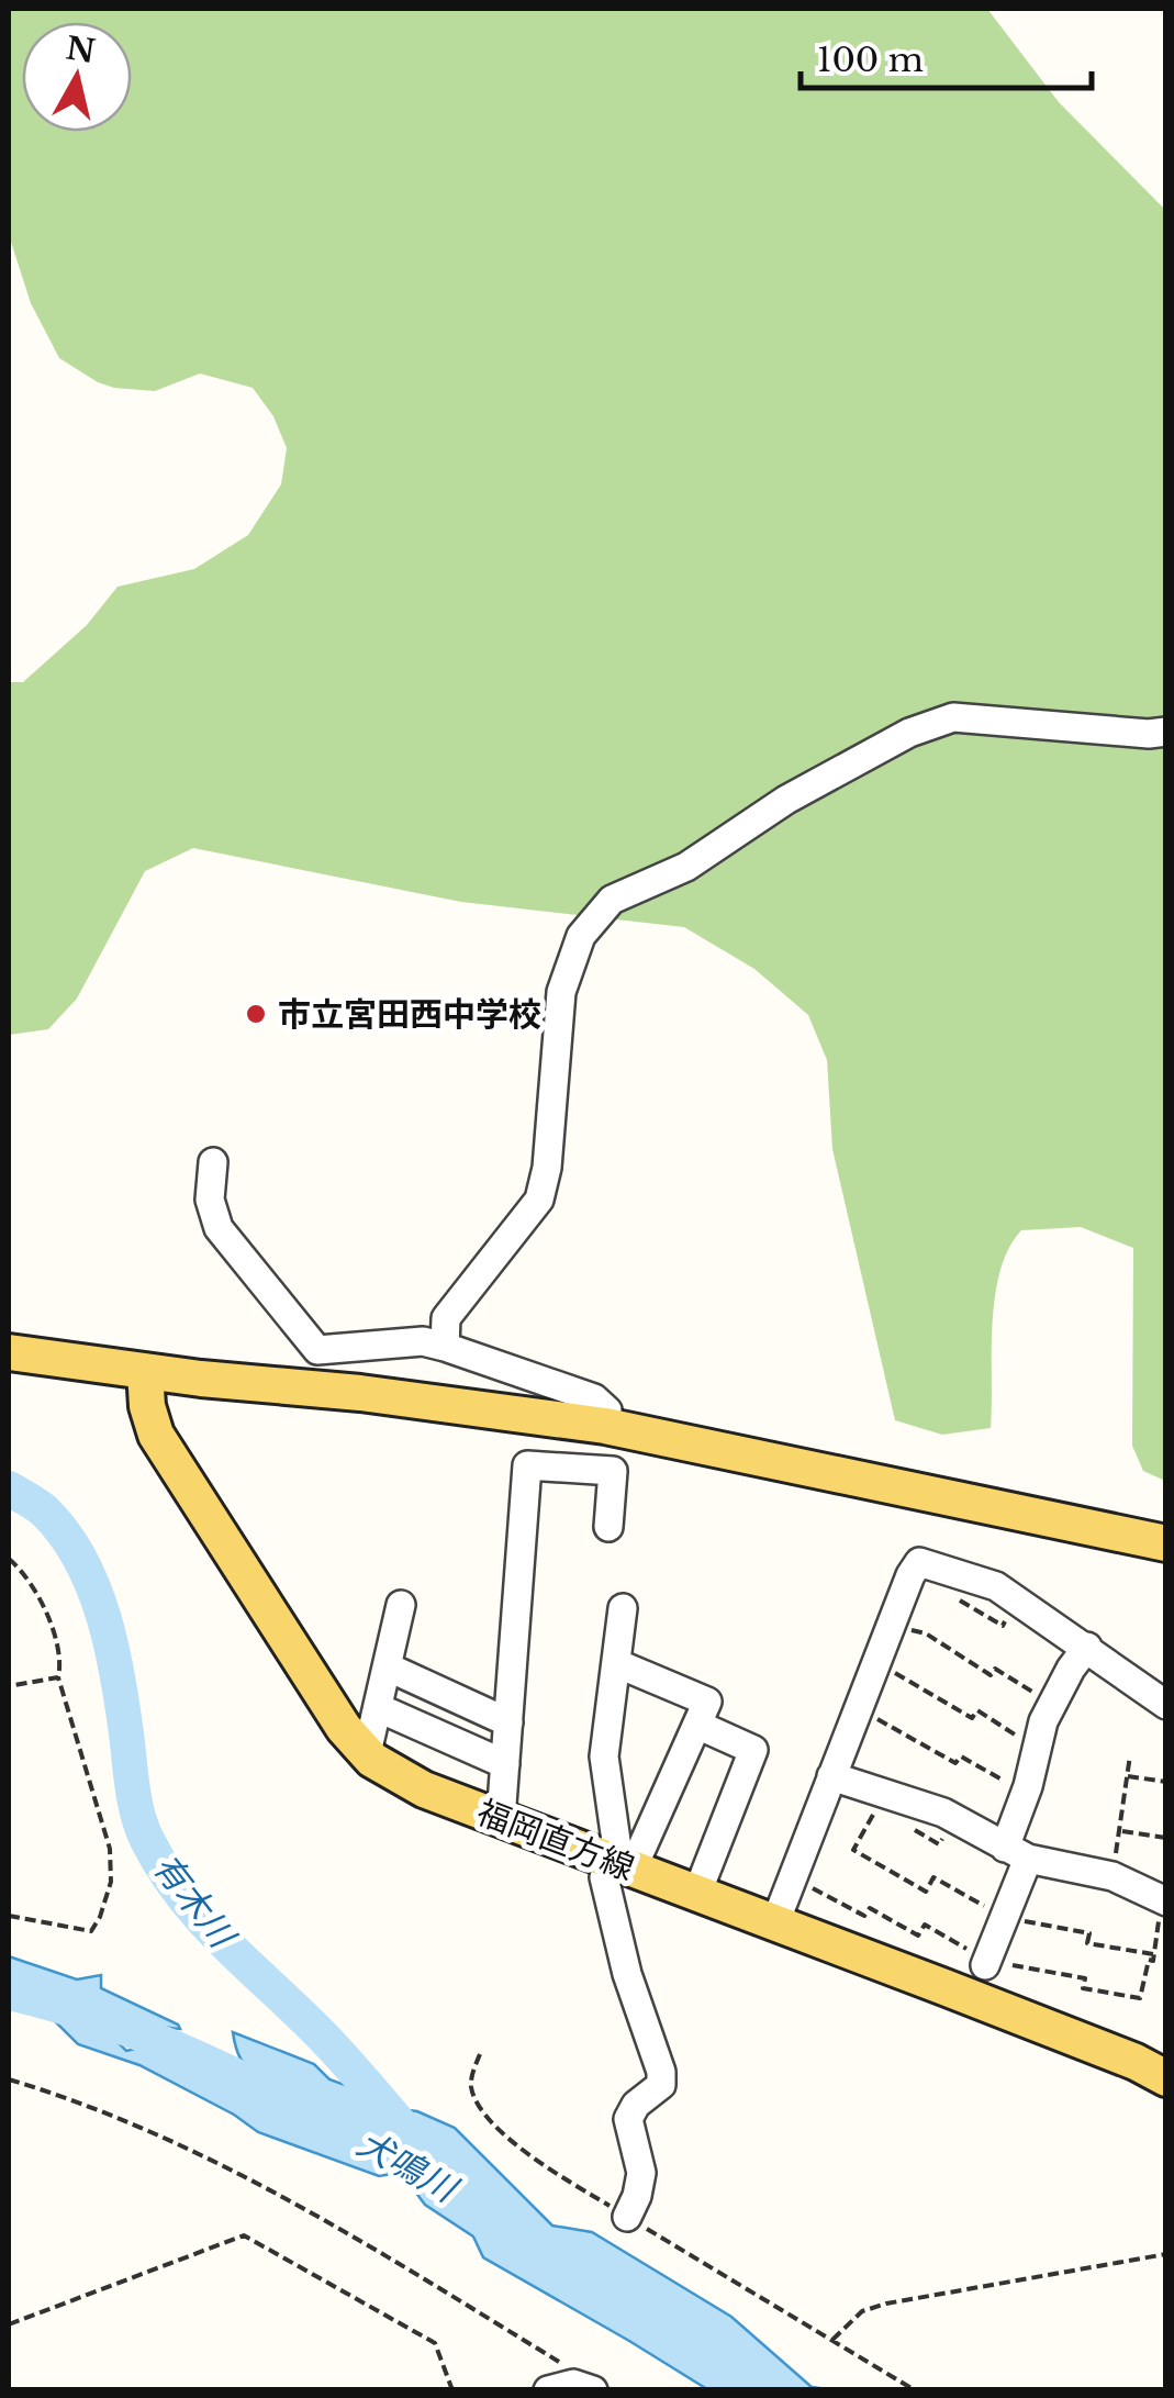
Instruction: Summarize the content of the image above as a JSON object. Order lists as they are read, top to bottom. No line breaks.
{"streets":{"main road":["福岡直方線"]},"water":["有木川","犬鳴川"],"places":["市立宮田西中学校"],"scale_bar":"100 m","north":"top"}
